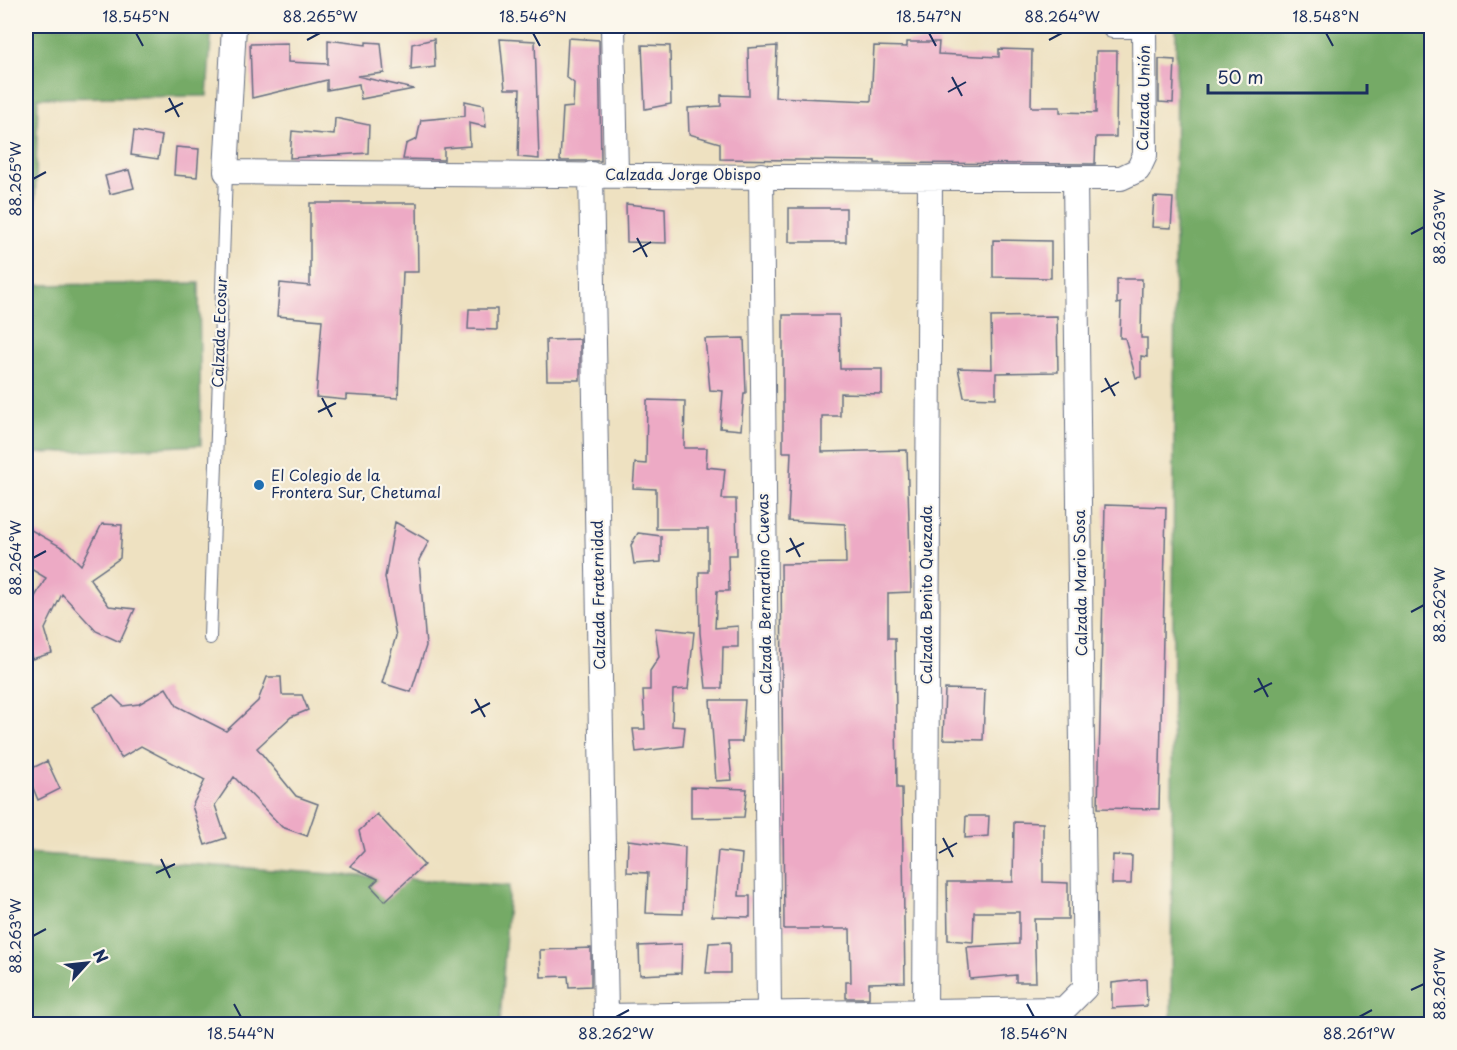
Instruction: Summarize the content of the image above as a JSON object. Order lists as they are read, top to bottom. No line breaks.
{"streets":{"street":["Calzada Unión","Calzada Jorge Obispo","Calzada Ecosur","Calzada Mario Sosa","Calzada Bernardino Cuevas","Calzada Fraternidad","Calzada Benito Quezada"]},"crossings":[["Calzada Unión","Calzada Jorge Obispo"],["Calzada Jorge Obispo","Calzada Ecosur"],["Calzada Jorge Obispo","Calzada Mario Sosa"],["Calzada Jorge Obispo","Calzada Bernardino Cuevas"],["Calzada Jorge Obispo","Calzada Fraternidad"],["Calzada Jorge Obispo","Calzada Benito Quezada"],["Calzada Mario Sosa","Calzada Benito Quezada"],["Calzada Bernardino Cuevas","Calzada Fraternidad"]],"places":["El Colegio de la Frontera Sur, Chetumal"],"scale_bar":"50 m","north":"top right","coordinates":["18.545°N","88.265°W","18.546°N","18.547°N","88.264°W","18.548°N","88.263°W","88.262°W","88.261°W","18.544°N"]}
